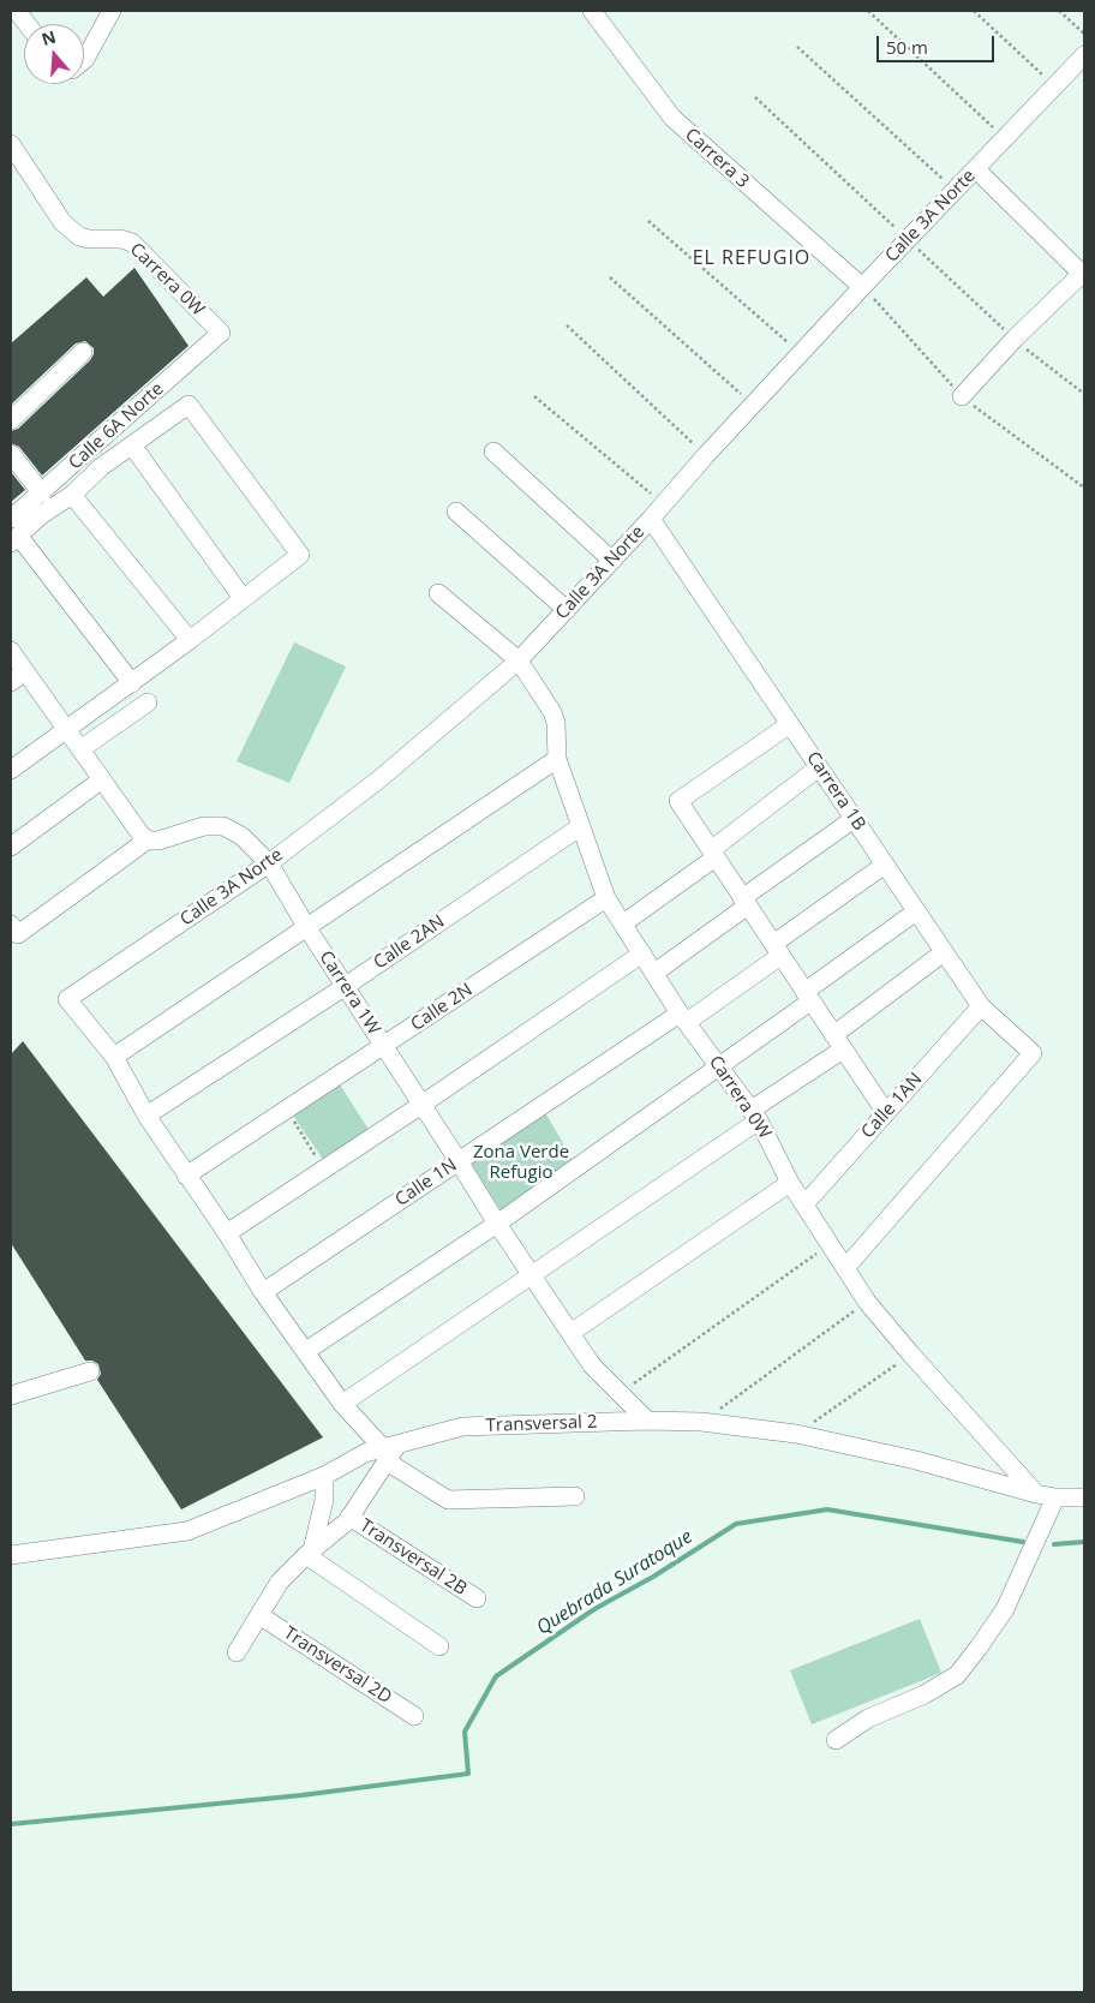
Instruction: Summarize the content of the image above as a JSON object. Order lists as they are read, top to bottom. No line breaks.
{"streets":{"street":["Carrera 3","Calle 3A Norte","Carrera 0W","Calle 6A Norte","Carrera 1B","Calle 2AN","Carrera 1W","Calle 2N","Calle 1AN","Calle 1N","Transversal 2","Transversal 2B","Transversal 2D"]},"crossings":[["Carrera 3","Calle 3A Norte"],["Calle 3A Norte","Carrera 0W"],["Calle 3A Norte","Carrera 1B"],["Calle 3A Norte","Carrera 1W"],["Carrera 0W","Calle 6A Norte"],["Carrera 0W","Carrera 1B"],["Carrera 0W","Calle 2AN"],["Carrera 0W","Calle 2N"],["Carrera 0W","Calle 1AN"],["Carrera 0W","Calle 1N"],["Carrera 0W","Transversal 2"],["Carrera 1B","Calle 1AN"],["Carrera 1B","Calle 1N"],["Calle 2AN","Carrera 1W"],["Carrera 1W","Calle 2N"],["Carrera 1W","Calle 1N"],["Carrera 1W","Transversal 2"]],"districts":["EL REFUGIO"],"water":["Quebrada Suratoque"],"parks":["Zona Verde Refugio"],"scale_bar":"50 m","north":"top"}
